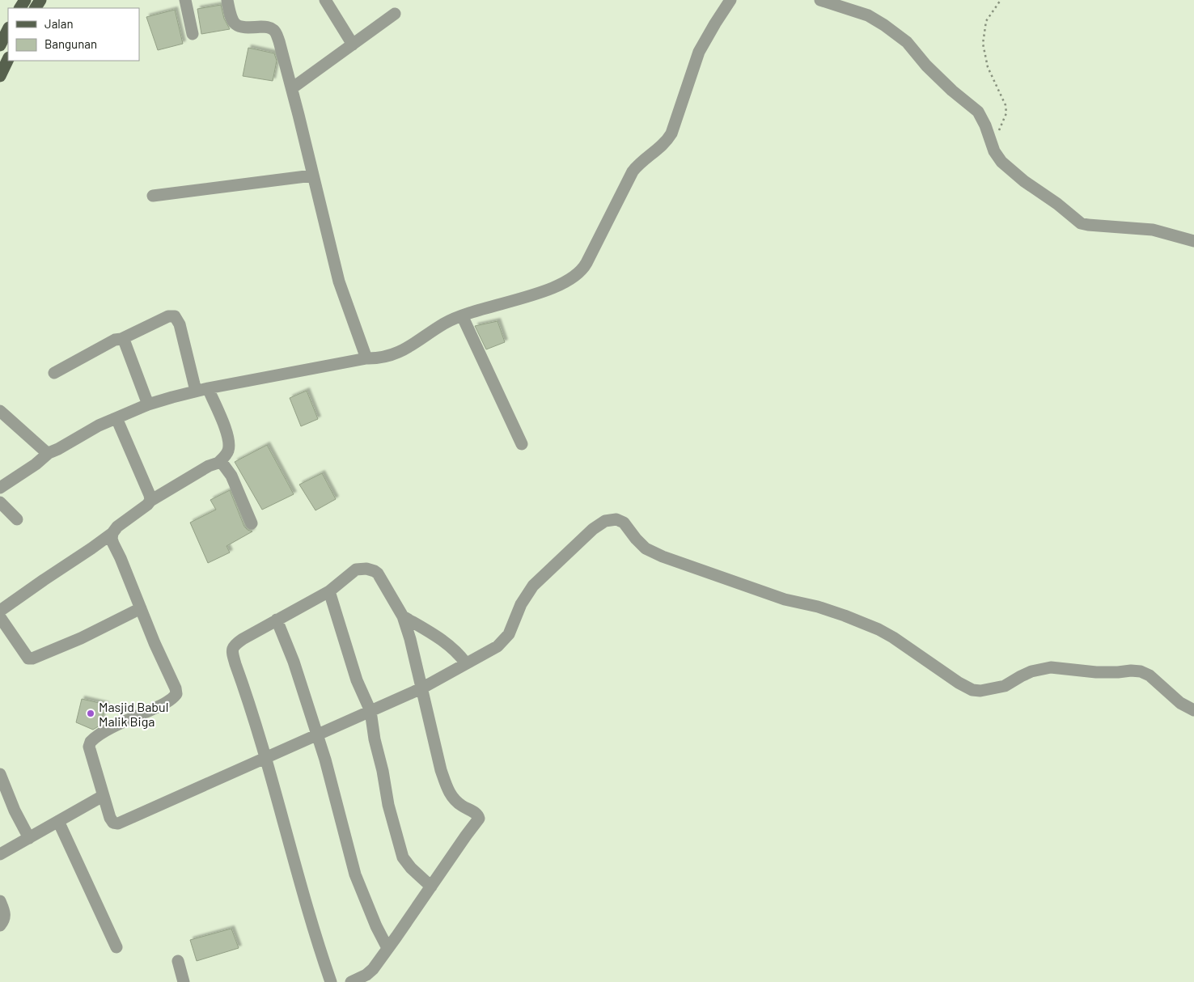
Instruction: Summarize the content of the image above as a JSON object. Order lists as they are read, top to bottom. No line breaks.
{"places":["Masjid Babul Malik Biga"],"legend":["Jalan","Bangunan"]}
